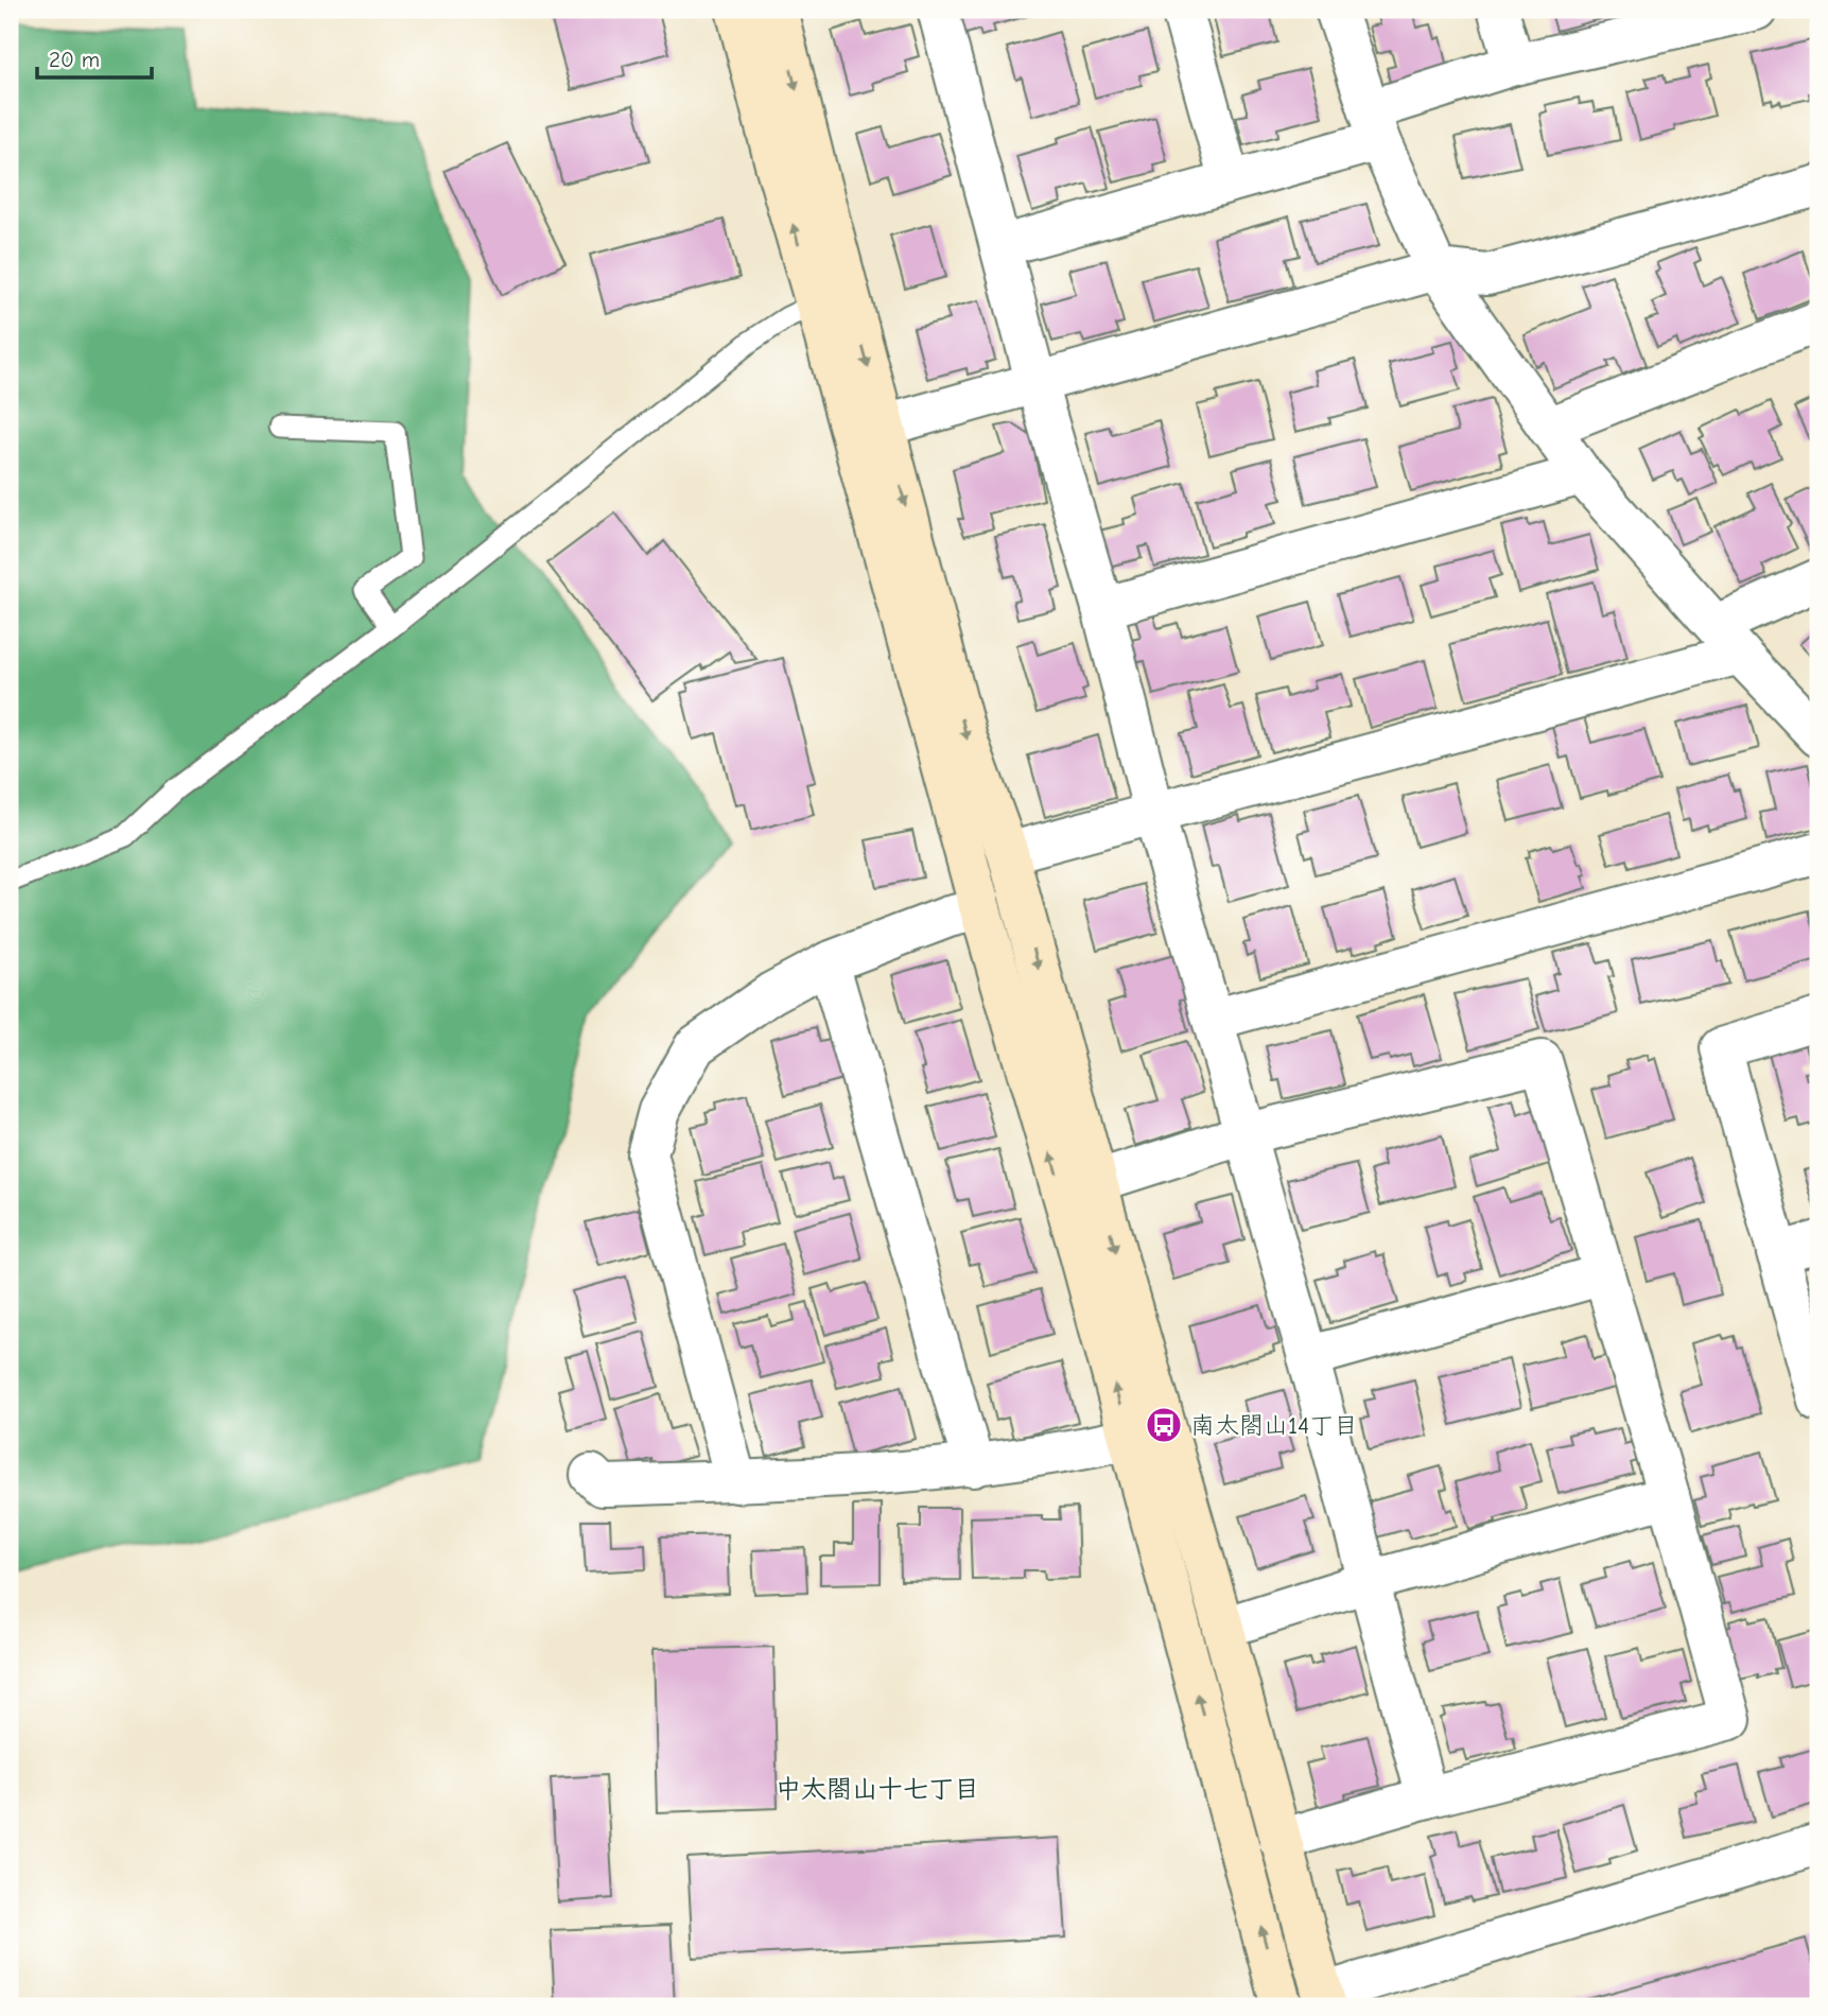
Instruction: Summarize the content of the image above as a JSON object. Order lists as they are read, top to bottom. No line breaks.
{"districts":["中太閤山十七丁目"],"places":{"bus stop":["南太閤山14丁目"]},"scale_bar":"20 m"}
